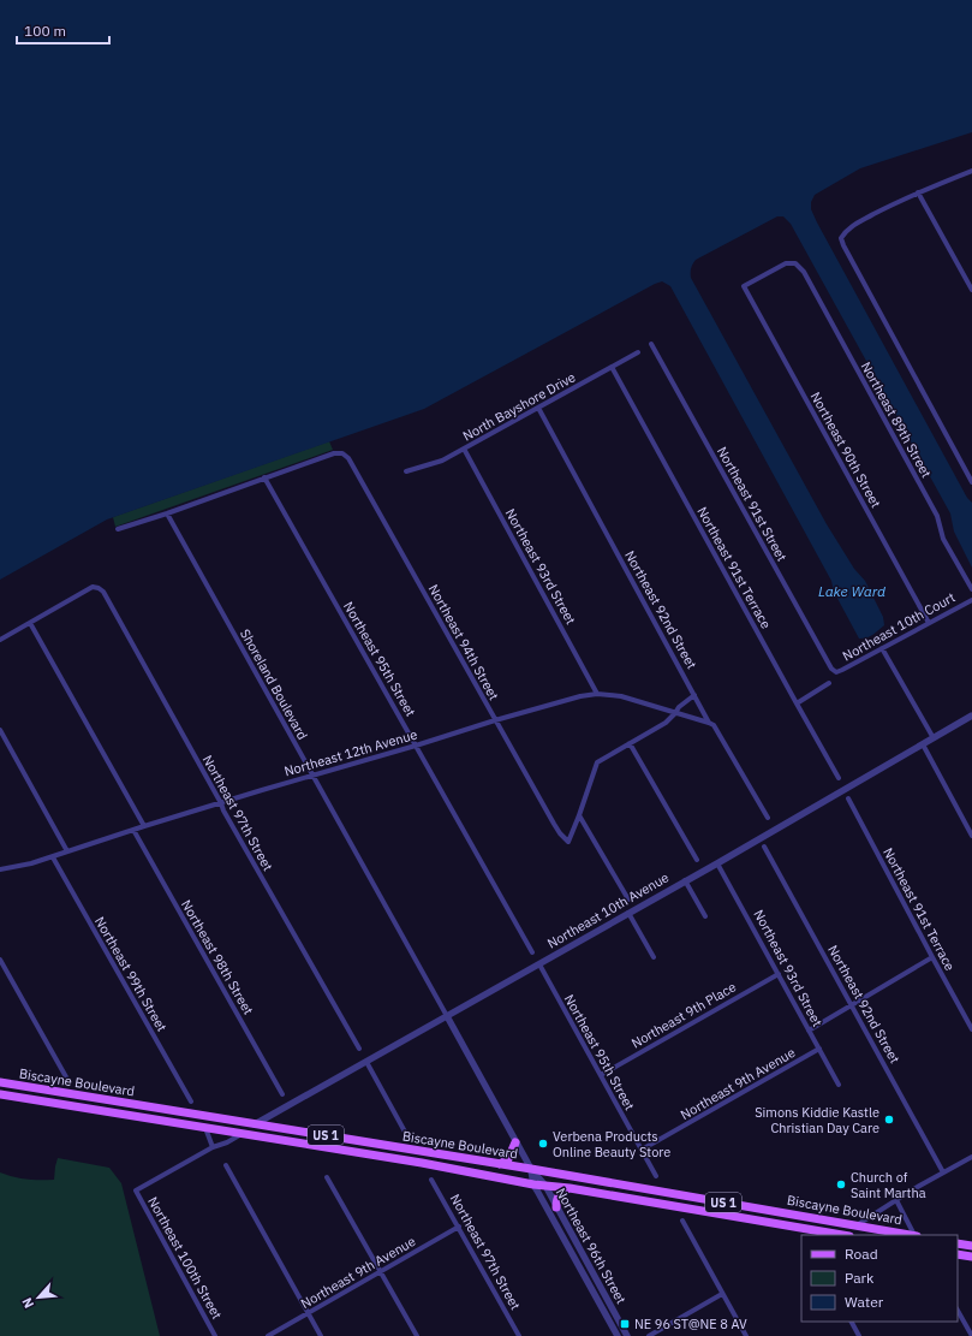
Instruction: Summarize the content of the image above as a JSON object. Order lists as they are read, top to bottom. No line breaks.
{"streets":{"main road":["Biscayne Boulevard","US 1"],"street":["North Bayshore Drive","Northeast 89th Street","Northeast 90th Street","Northeast 91st Street","Northeast 93rd Street","Northeast 91st Terrace","Northeast 92nd Street","Northeast 10th Court","Northeast 94th Street","Northeast 95th Street","Shoreland Boulevard","Northeast 12th Avenue","Northeast 97th Street","Northeast 10th Avenue","Northeast 98th Street","Northeast 99th Street","Northeast 9th Place","Northeast 9th Avenue","Northeast 96th Street","Northeast 100th Street"]},"crossings":[["North Bayshore Drive","Northeast 93rd Street"],["North Bayshore Drive","Northeast 91st Terrace"],["North Bayshore Drive","Northeast 92nd Street"],["Northeast 89th Street","Northeast 90th Street"],["Northeast 90th Street","Northeast 10th Court"],["Northeast 91st Street","Northeast 10th Court"],["Northeast 93rd Street","Northeast 12th Avenue"],["Northeast 93rd Street","Northeast 10th Avenue"],["Northeast 93rd Street","Northeast 9th Place"],["Northeast 93rd Street","Northeast 9th Avenue"],["Northeast 92nd Street","Northeast 12th Avenue"],["Northeast 94th Street","Northeast 95th Street"],["Northeast 94th Street","Northeast 12th Avenue"],["Northeast 95th Street","Northeast 12th Avenue"],["Northeast 95th Street","Northeast 10th Avenue"],["Northeast 95th Street","Northeast 9th Place"],["Northeast 95th Street","Northeast 9th Avenue"],["Shoreland Boulevard","Northeast 12th Avenue"],["Shoreland Boulevard","Northeast 10th Avenue"],["Shoreland Boulevard","Northeast 96th Street"],["Northeast 12th Avenue","Northeast 97th Street"],["Northeast 12th Avenue","Northeast 98th Street"],["Northeast 12th Avenue","Northeast 99th Street"],["Northeast 97th Street","Northeast 9th Avenue"],["Northeast 10th Avenue","Biscayne Boulevard"],["Northeast 10th Avenue","Northeast 96th Street"],["Biscayne Boulevard","Northeast 96th Street"]],"water":["Lake Ward"],"places":{"other":["Simons Kiddie Kastle Christian Day Care","Verbena Products Online Beauty Store","Church of Saint Martha"],"transit":["NE 96 ST@NE 8 AV"]},"legend":["Road","Park","Water"],"scale_bar":"100 m","north":"bottom left"}
